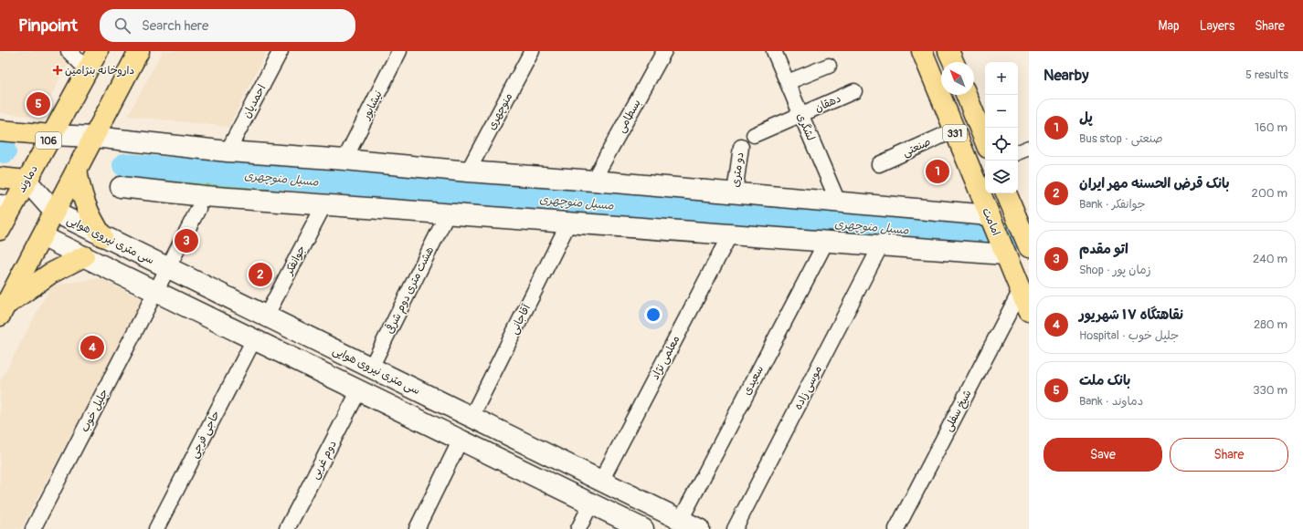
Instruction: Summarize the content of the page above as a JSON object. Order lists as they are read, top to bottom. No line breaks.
{"streets":{"main road":["331","106","دماوند","امامت","سی متری نیروی هوایی"],"street":["احمدیان","دهقان","نیشابور","منوچهری","بسطامی","لشگری","صنعتی","دو متری","جوانفکر","هشت متری دوم شرقی","آقاجانی","معلمی نژاد","سعیدی","موسی زاده","جلیل خوب","شیخ سفلی","حاجی فرجی","دوم غربی"]},"crossings":[["دهقان","لشگری"],["صنعتی","امامت"],["امامت","شیخ سفلی"],["سی متری نیروی هوایی","جوانفکر"],["سی متری نیروی هوایی","هشت متری دوم شرقی"],["سی متری نیروی هوایی","آقاجانی"],["سی متری نیروی هوایی","معلمی نژاد"],["سی متری نیروی هوایی","سعیدی"],["سی متری نیروی هوایی","جلیل خوب"]],"water":["مسیل منوچهری"],"places":{"health":["داروخانه بنژامین"]},"north":"top left","page":{"header":"Pinpoint","search":"Search here","nav":["Map","Layers","Share"],"heading":["Nearby","5 results"],"map_buttons":["+","−"],"pins":["5","1","3","2","4"],"list":[{"mark":"1","name":"پل","note":"Bus stop · صنعتی","value":"160 m"},{"mark":"2","name":"بانک قرض الحسنه مهر ایران","note":"Bank · جوانفکر","value":"200 m"},{"mark":"3","name":"اتو مقدم","note":"Shop · زمان پور","value":"240 m"},{"mark":"4","name":"نقاهتگاه ۱۷ شهریور","note":"Hospital · جلیل خوب","value":"280 m"},{"mark":"5","name":"بانک ملت","note":"Bank · دماوند","value":"330 m"}],"buttons":["Save","Share"]}}
